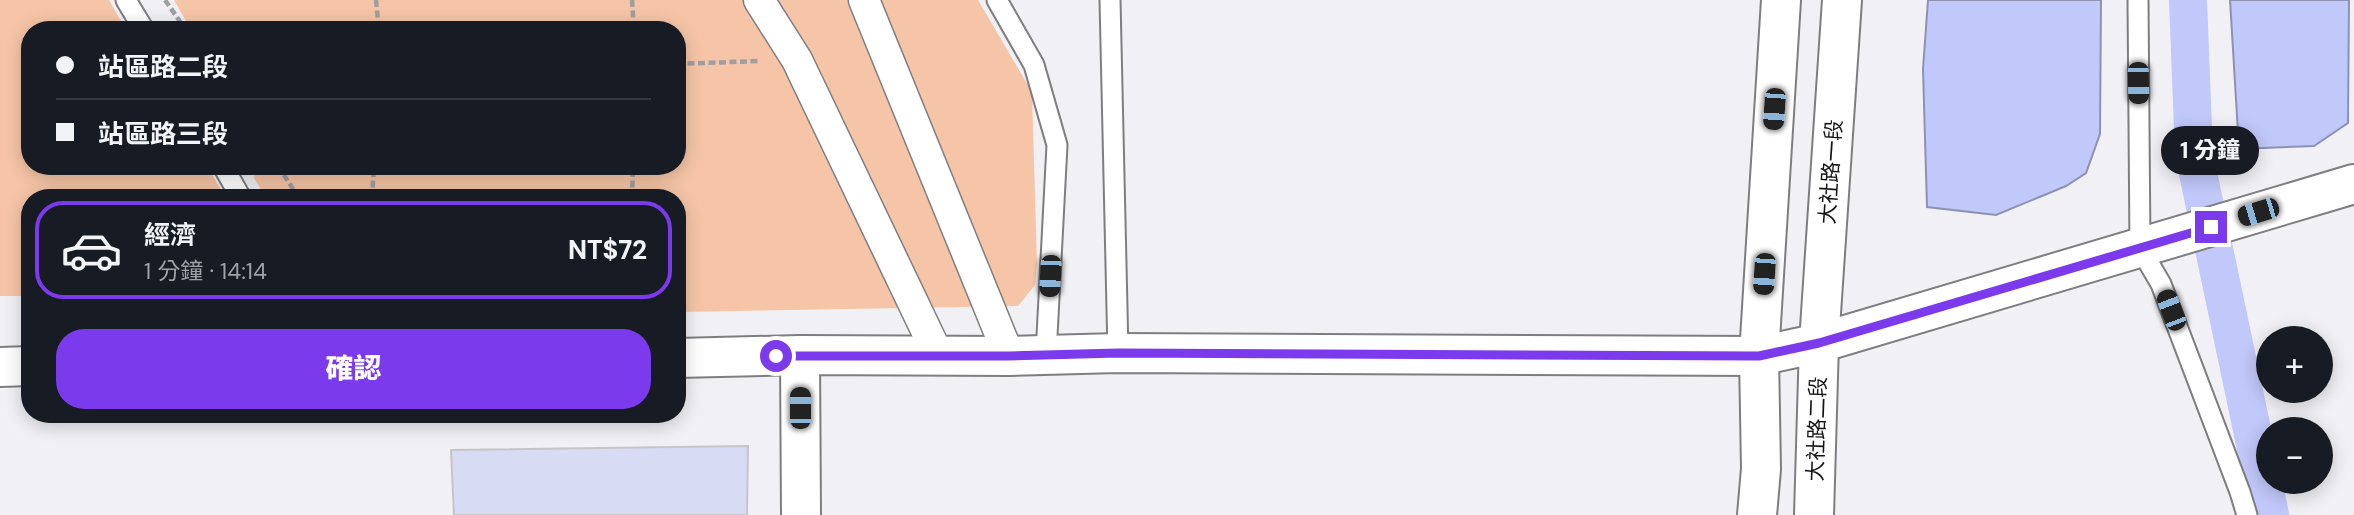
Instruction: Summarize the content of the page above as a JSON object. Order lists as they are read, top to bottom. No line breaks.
{"streets":{"street":["大社路一段","大社路二段"]},"crossings":[["大社路一段","大社路二段"]],"page":{"banner":["站區路二段","站區路三段"],"bubble":"1 分鐘","list":[{"name":"經濟","note":"1 分鐘 · 14:14","value":"NT$72"}],"buttons":"確認","map_buttons":["+","−"]}}
